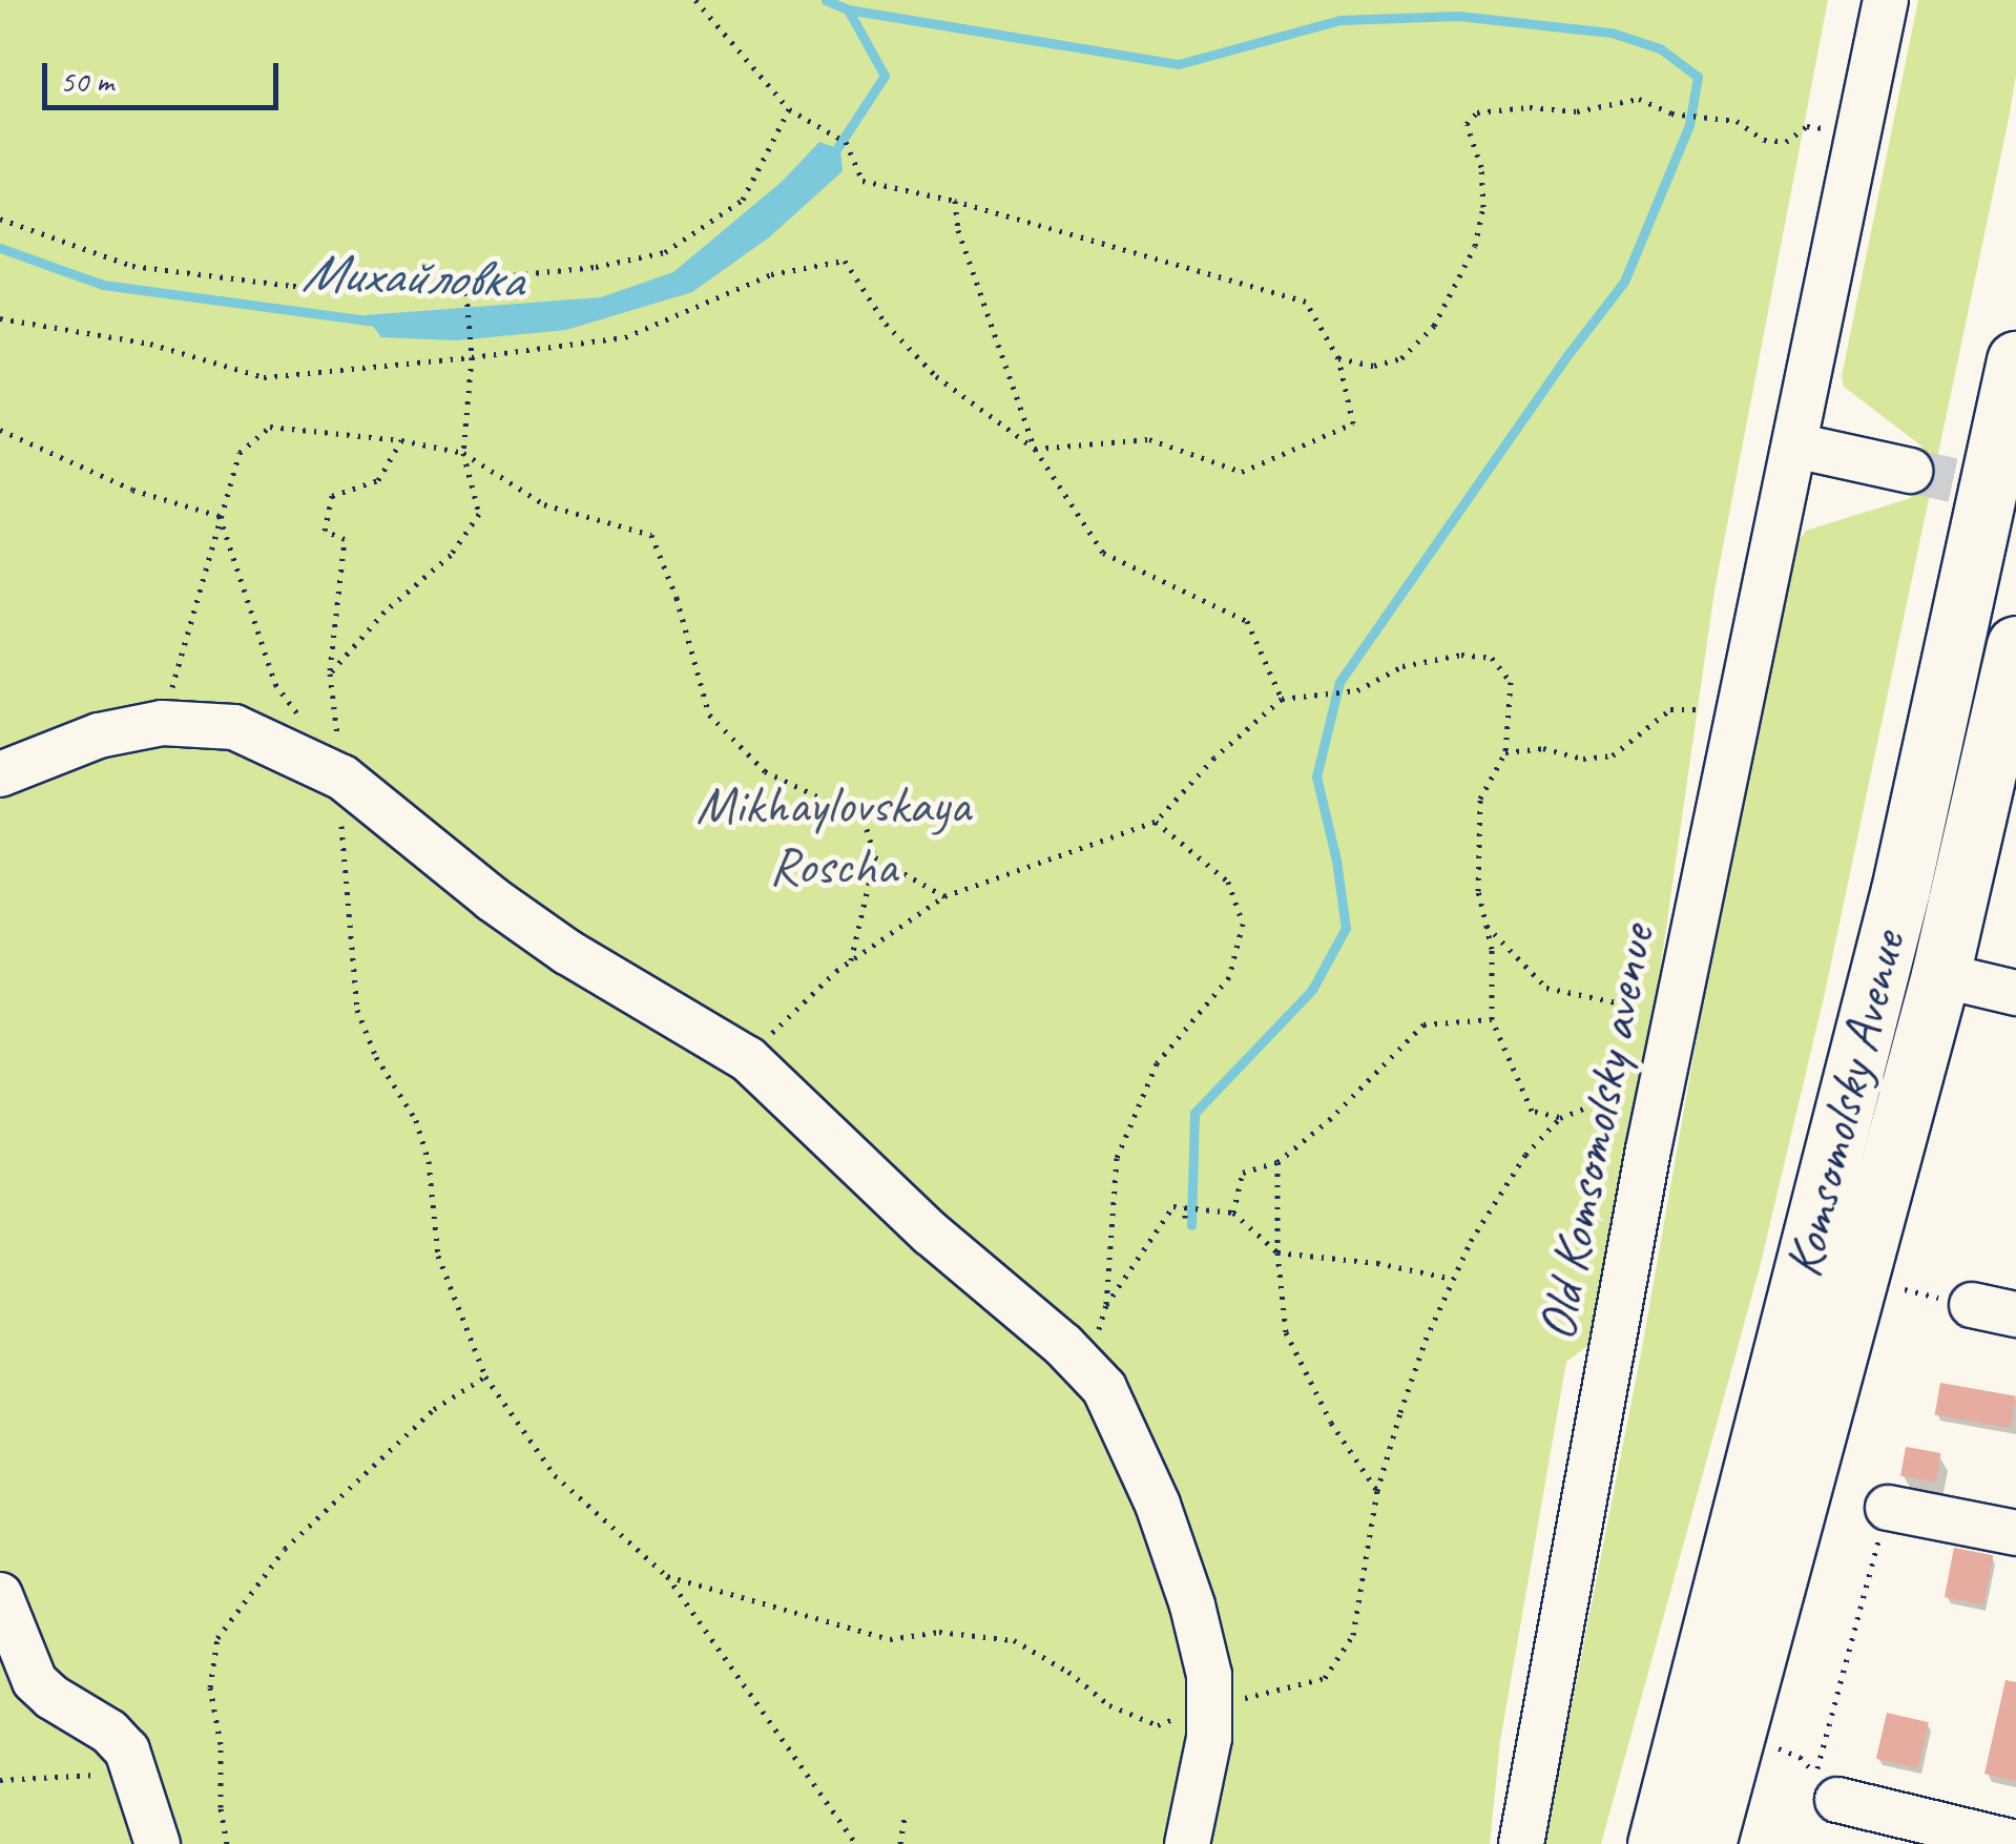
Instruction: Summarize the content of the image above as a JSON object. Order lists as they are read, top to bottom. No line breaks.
{"streets":{"main road":["Komsomolsky Avenue"],"street":["Old Komsomolsky avenue"]},"water":["Михайловка"],"parks":["Mikhaylovskaya Roscha"],"scale_bar":"50 m"}
